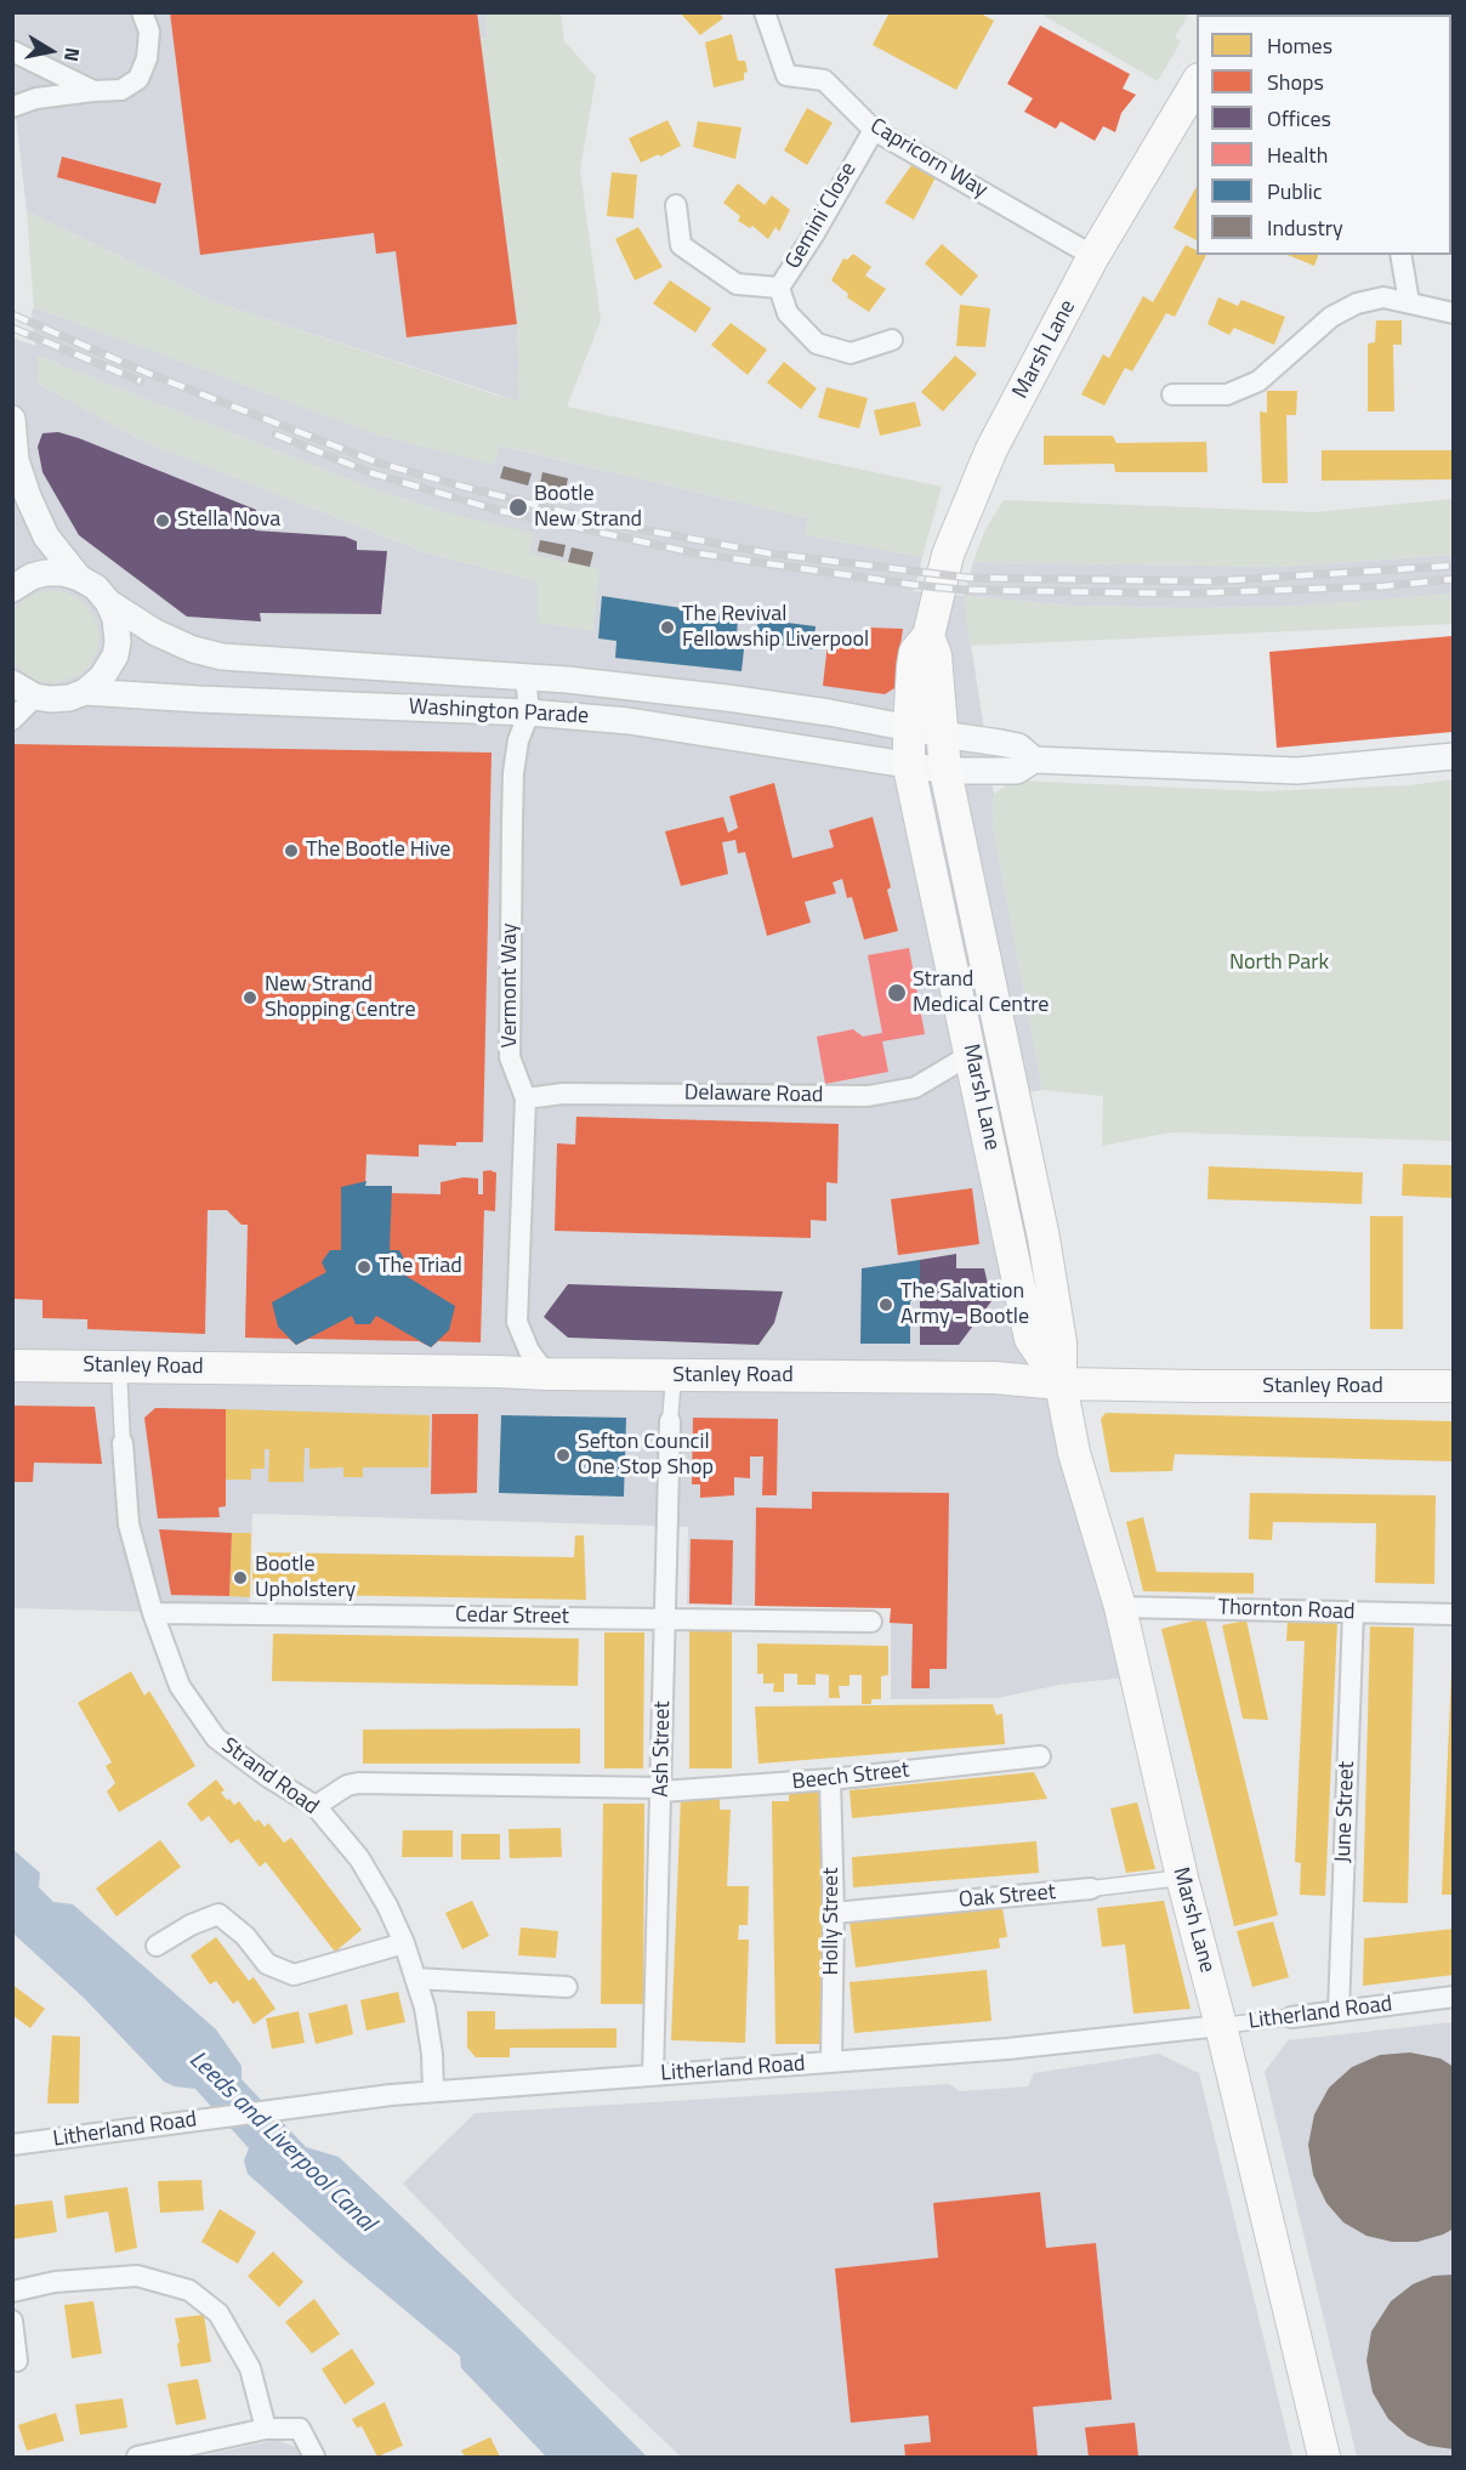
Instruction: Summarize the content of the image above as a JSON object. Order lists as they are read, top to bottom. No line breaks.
{"streets":{"main road":["Marsh Lane","Stanley Road"],"street":["Capricorn Way","Gemini Close","Washington Parade","Vermont Way","Delaware Road","Thornton Road","Cedar Street","Ash Street","Strand Road","Beech Street","June Street","Oak Street","Holly Street","Litherland Road"]},"crossings":[["Capricorn Way","Gemini Close"],["Capricorn Way","Marsh Lane"],["Marsh Lane","Washington Parade"],["Marsh Lane","Delaware Road"],["Marsh Lane","Stanley Road"],["Marsh Lane","Thornton Road"],["Marsh Lane","Oak Street"],["Marsh Lane","Litherland Road"],["Washington Parade","Vermont Way"],["Vermont Way","Delaware Road"],["Vermont Way","Stanley Road"],["Stanley Road","Strand Road"],["Thornton Road","June Street"],["Cedar Street","Ash Street"],["Cedar Street","Strand Road"],["Ash Street","Beech Street"],["Ash Street","Litherland Road"],["Strand Road","Beech Street"],["Strand Road","Litherland Road"],["Beech Street","Holly Street"],["June Street","Litherland Road"],["Oak Street","Holly Street"],["Holly Street","Litherland Road"]],"water":["Leeds and Liverpool Canal"],"parks":["North Park"],"places":["Bootle New Strand","Stella Nova","The Revival Fellowship Liverpool","The Bootle Hive","Strand Medical Centre","New Strand Shopping Centre","The Triad","The Salvation Army - Bootle","Sefton Council One Stop Shop","Bootle Upholstery"],"legend":["Homes","Shops","Offices","Health","Public","Industry"],"north":"right"}
